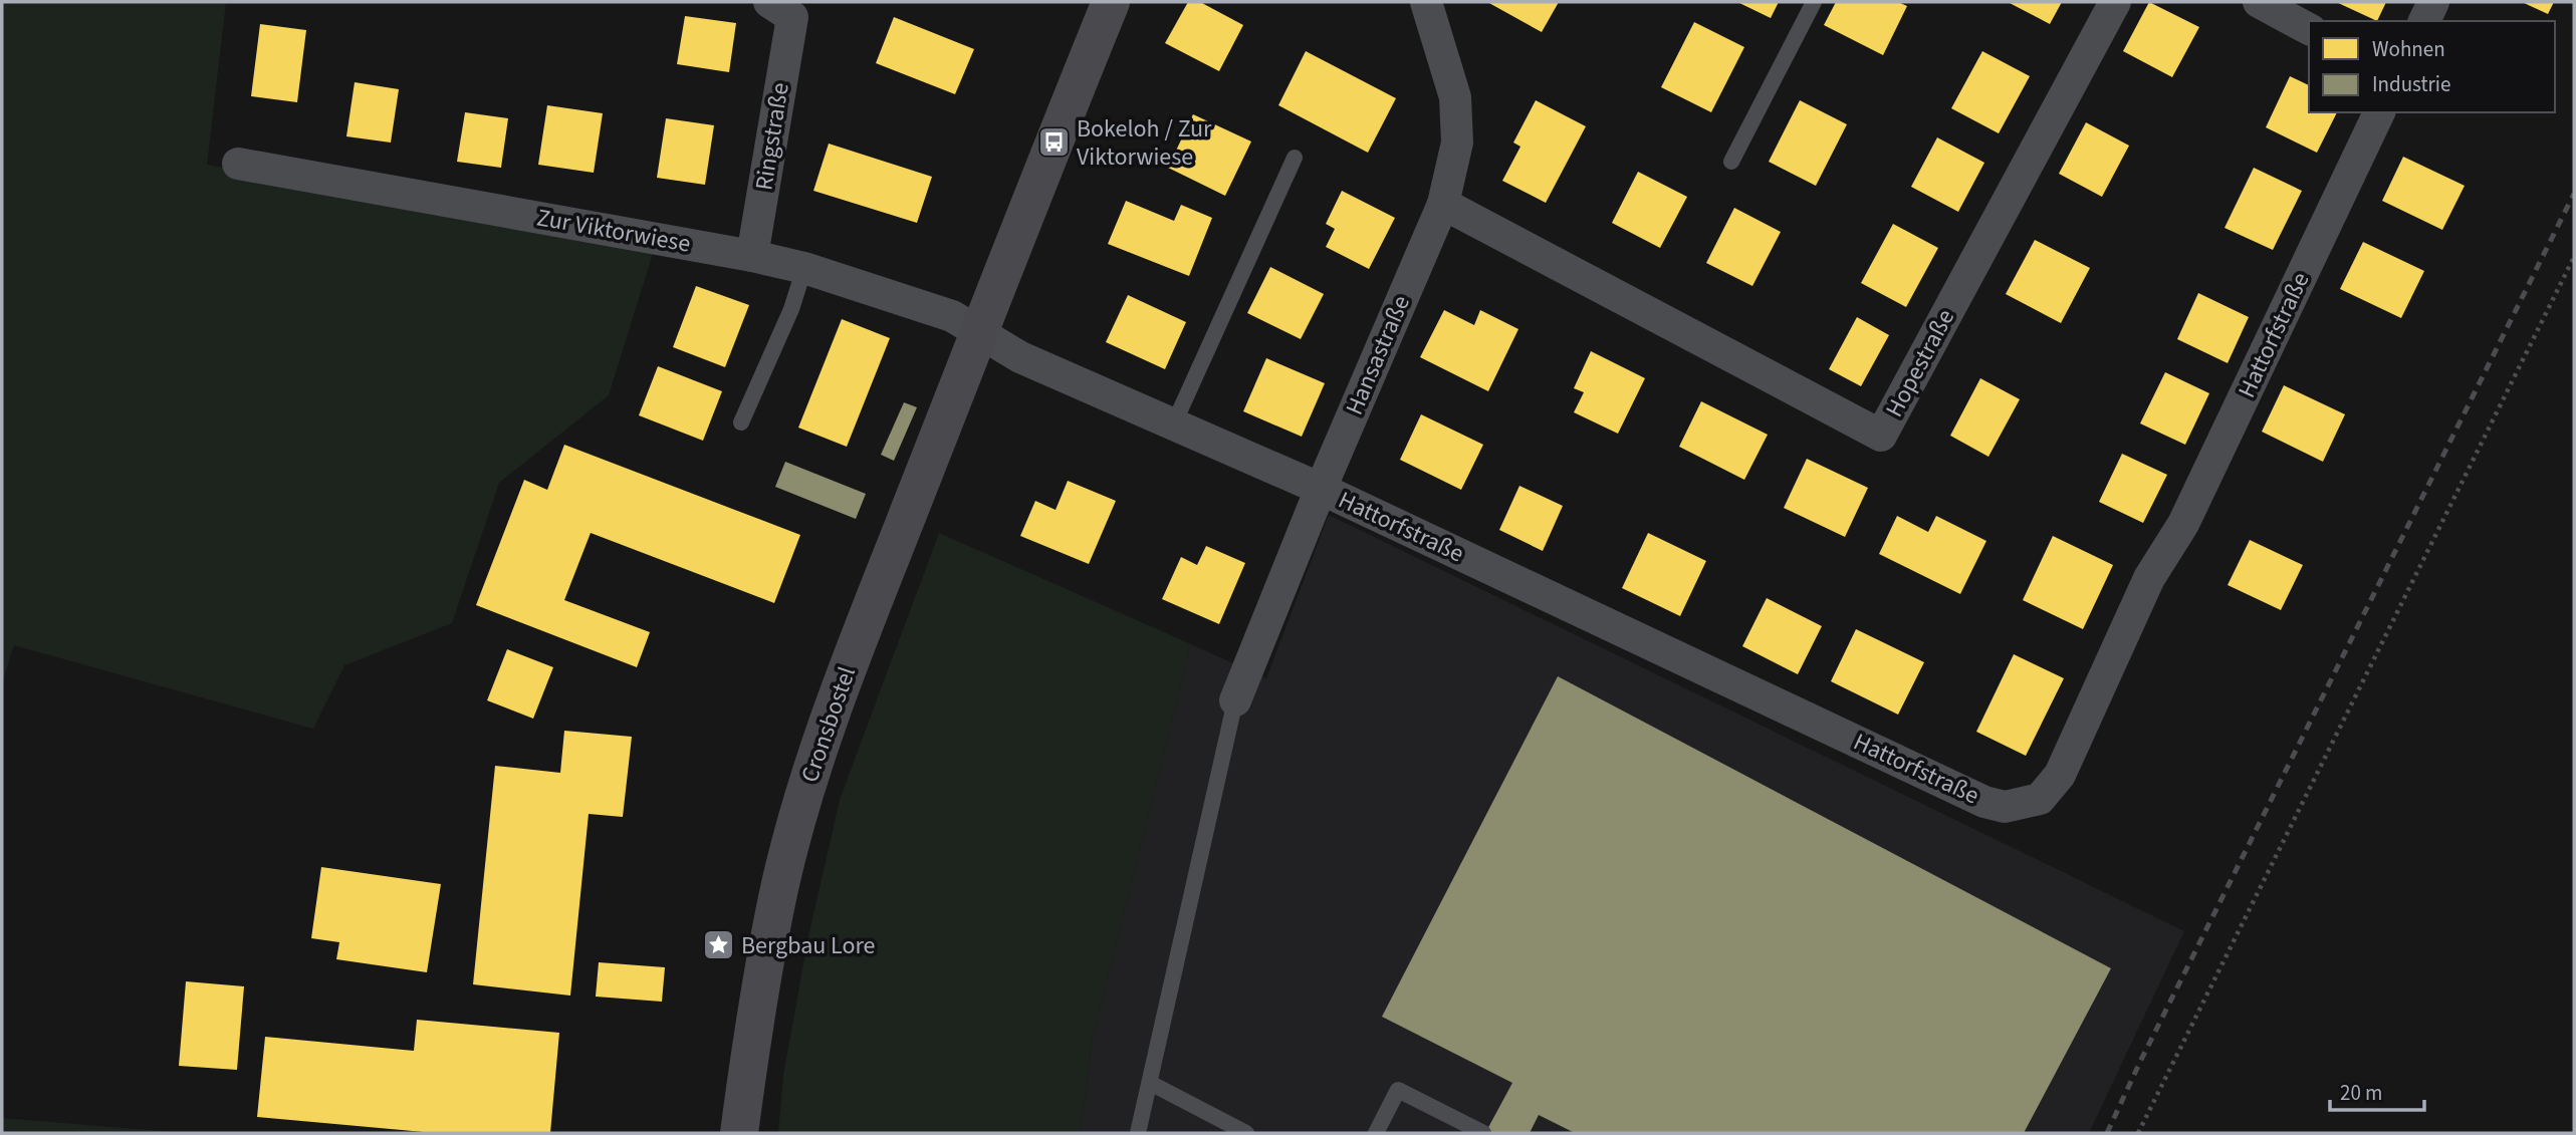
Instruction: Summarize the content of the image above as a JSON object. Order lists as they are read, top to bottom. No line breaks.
{"streets":{"street":["Ringstraße","Zur Viktorwiese","Hattorfstraße","Hansastraße","Hopestraße","Cronsbostel"]},"crossings":[["Ringstraße","Zur Viktorwiese"],["Zur Viktorwiese","Hattorfstraße"],["Zur Viktorwiese","Cronsbostel"],["Hattorfstraße","Hansastraße"],["Hattorfstraße","Cronsbostel"],["Hansastraße","Hopestraße"]],"places":{"bus stop":["Bokeloh / Zur Viktorwiese"],"place":["Bergbau Lore"]},"legend":["Wohnen","Industrie"],"scale_bar":"20 m"}
